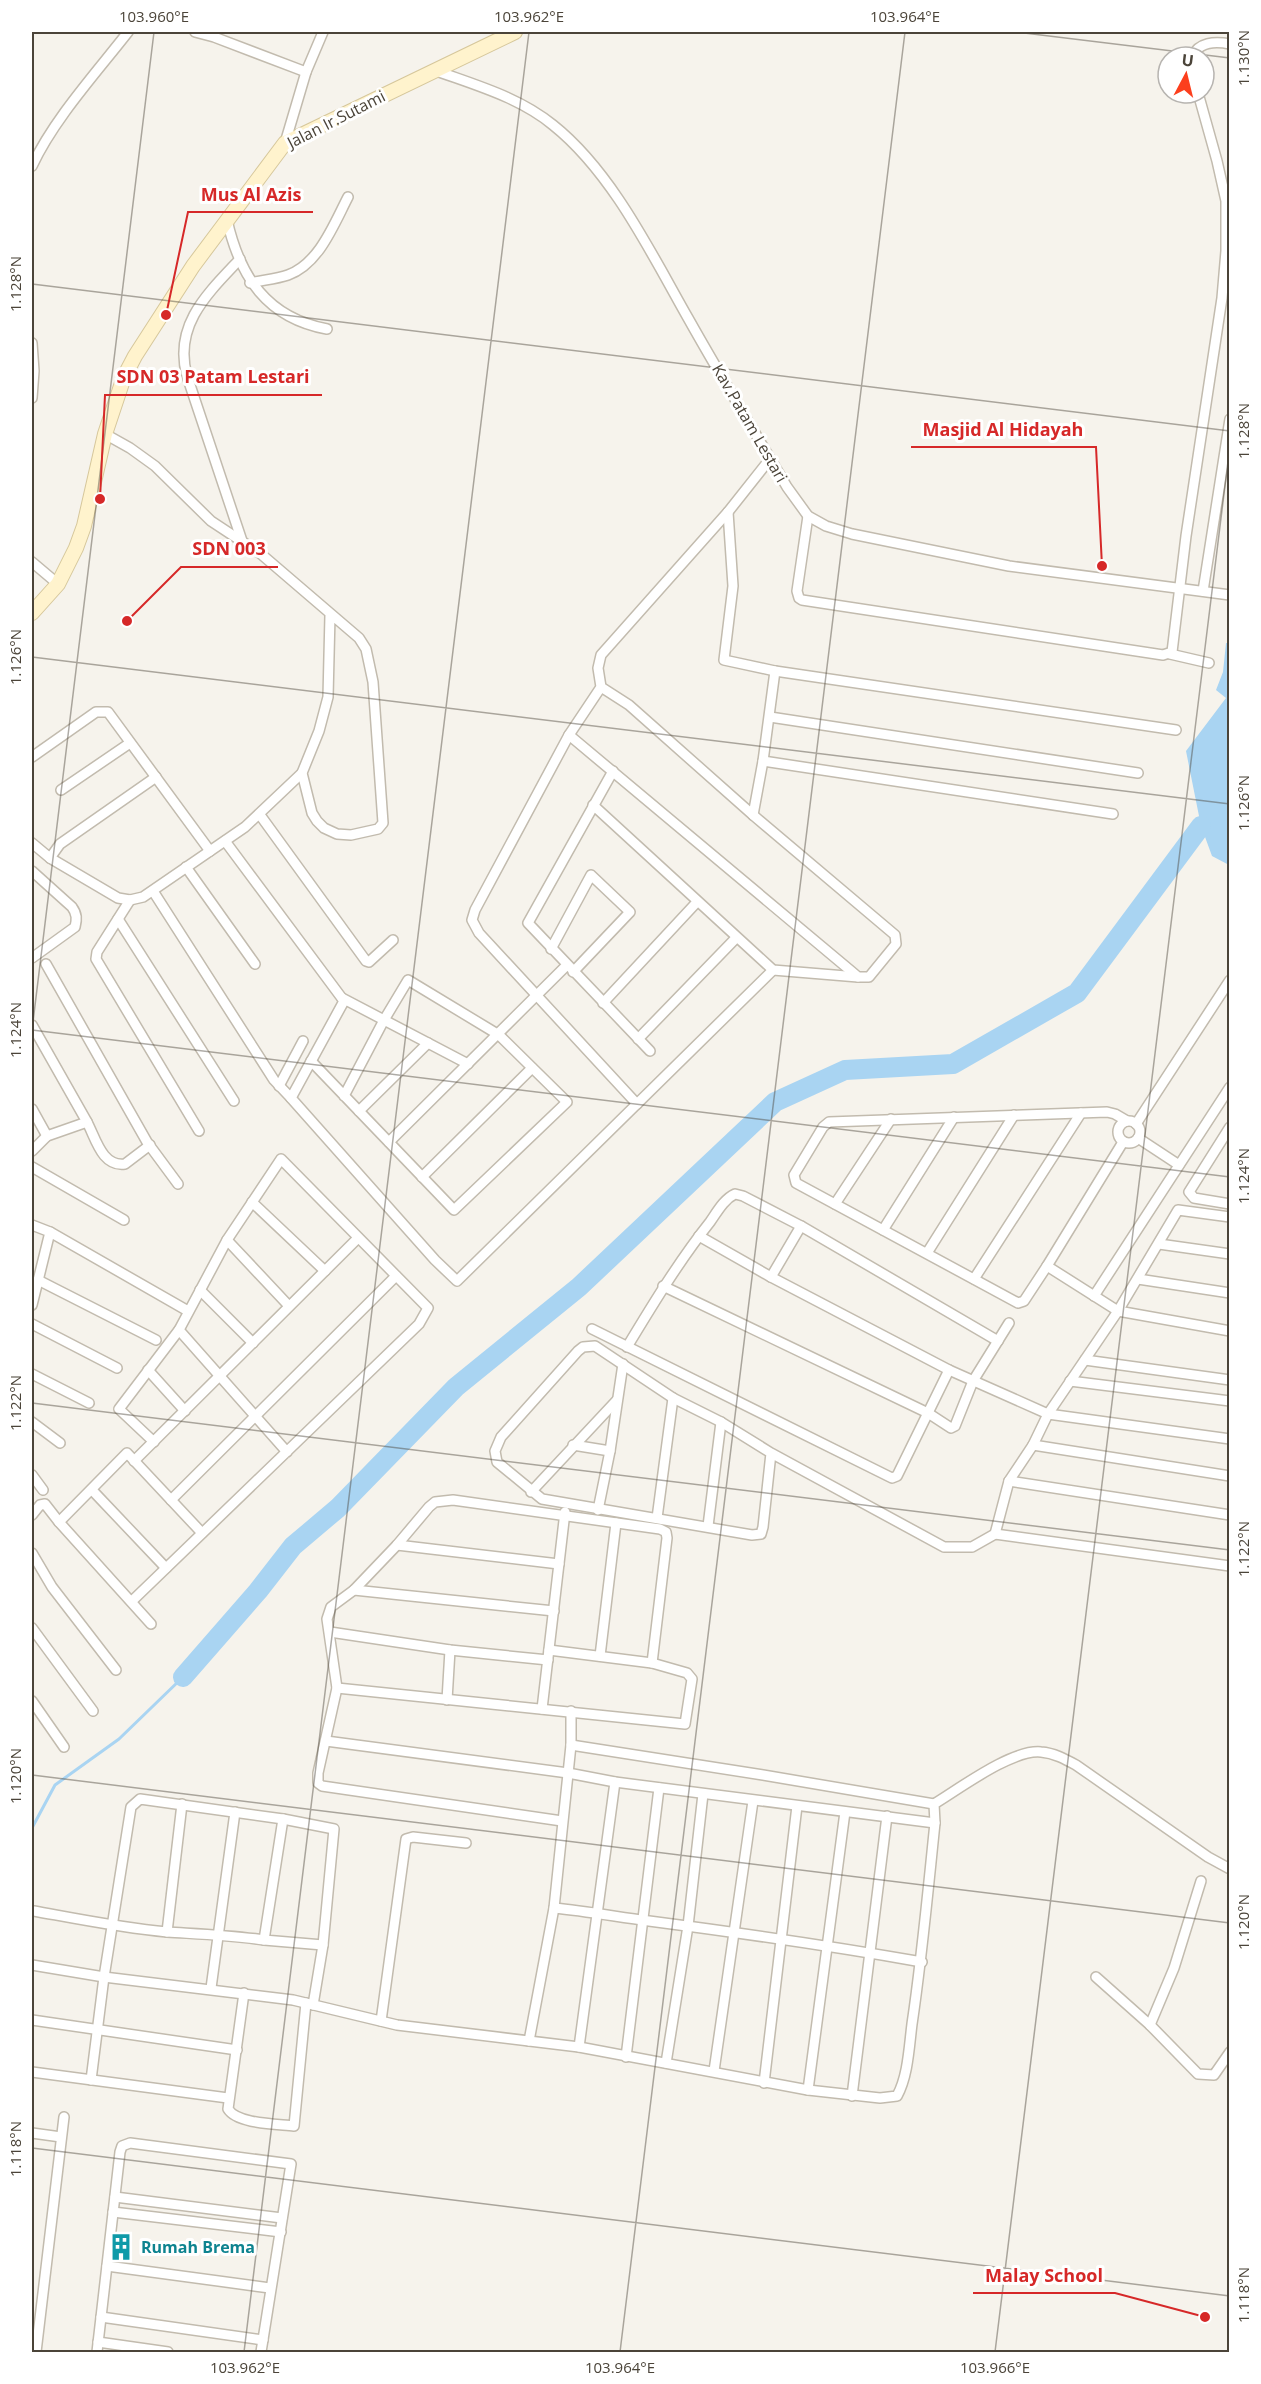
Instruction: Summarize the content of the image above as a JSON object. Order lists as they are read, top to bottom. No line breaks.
{"streets":{"street":["Jalan Ir.Sutami","Kav.Patam Lestari"]},"crossings":[["Jalan Ir.Sutami","Kav.Patam Lestari"]],"places":{"other":["Mus Al Azis","SDN 03 Patam Lestari","Masjid Al Hidayah","SDN 003","Malay School"],"building":["Rumah Brema"]},"north":"top","coordinates":["103.960°E","103.962°E","103.964°E","1.130°N","1.128°N","1.126°N","1.124°N","1.122°N","1.120°N","1.118°N","103.966°E"]}
